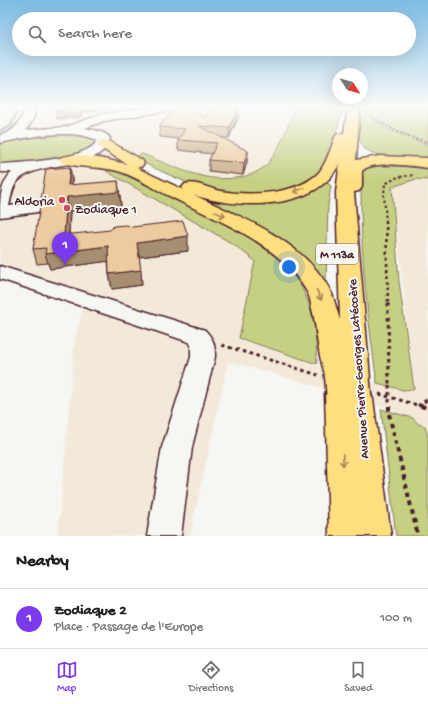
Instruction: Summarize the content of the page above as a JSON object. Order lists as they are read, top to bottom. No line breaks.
{"streets":{"main road":["M 113a","Avenue Pierre-Georges Latécoère"]},"places":["Aldoria","Zodiaque 1"],"north":"bottom right","page":{"search":"Search here","pins":"1","heading":"Nearby","list":[{"mark":"1","name":"Zodiaque 2","note":"Place · Passage de l'Europe","value":"100 m"}],"nav":["Map","Directions","Saved"]}}
